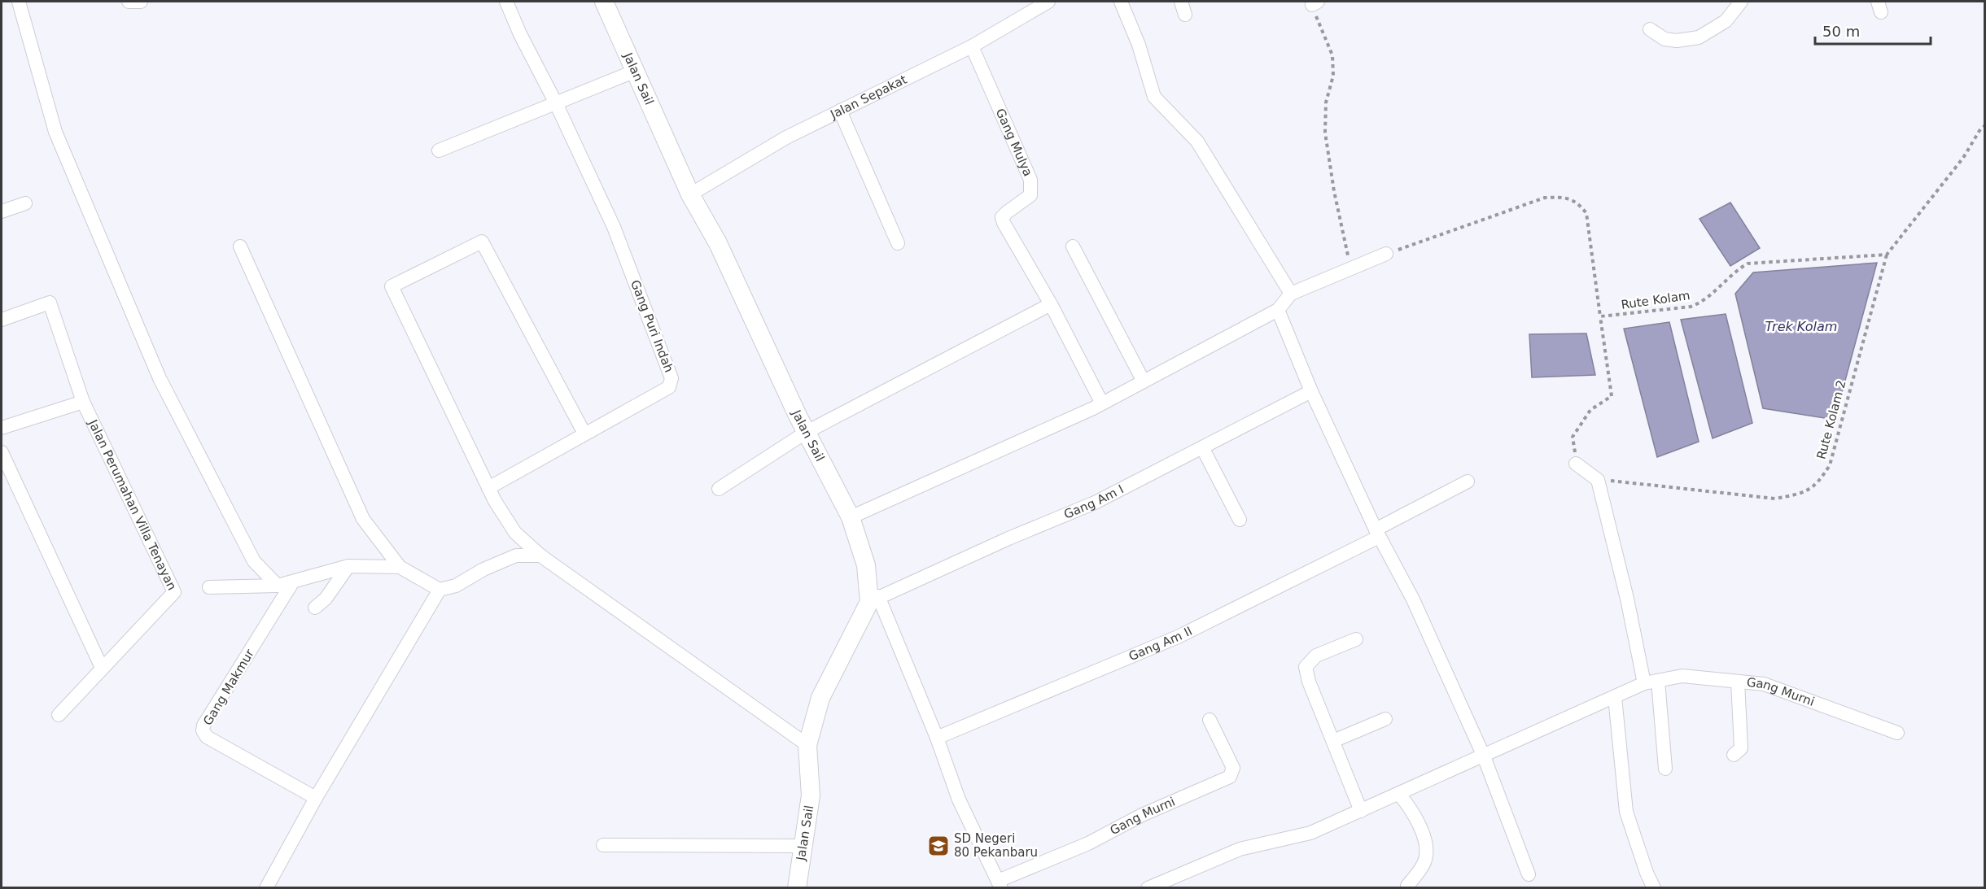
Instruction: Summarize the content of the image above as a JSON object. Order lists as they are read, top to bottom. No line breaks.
{"streets":{"street":["Jalan Sail","Jalan Sepakat","Gang Mulya","Gang Puri Indah","Gang Am I","Jalan Perumahan Villa Tenayan","Gang Am II","Gang Makmur","Gang Murni"],"path":["Rute Kolam","Rute Kolam 2"]},"crossings":[["Jalan Sail","Jalan Sepakat"],["Jalan Sail","Gang Am I"],["Jalan Sepakat","Gang Mulya"],["Rute Kolam","Rute Kolam 2"]],"water":["Trek Kolam"],"places":{"school or university":["SD Negeri 80 Pekanbaru"]},"scale_bar":"50 m"}
